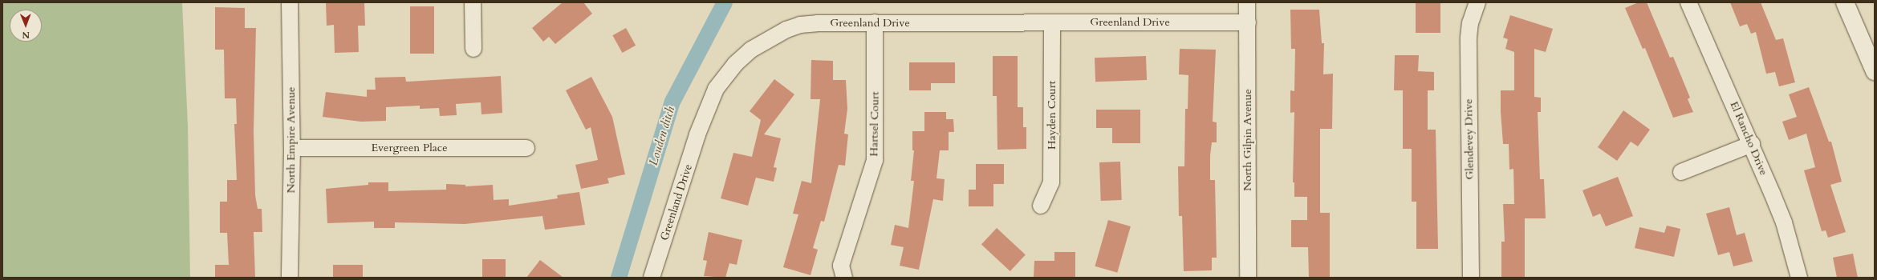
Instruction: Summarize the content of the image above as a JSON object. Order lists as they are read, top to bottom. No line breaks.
{"streets":{"street":["Greenland Drive","Hayden Court","Hartsel Court","El Rancho Drive","Glendevey Drive","North Empire Avenue","North Gilpin Avenue","Evergreen Place"]},"crossings":[["Greenland Drive","Hayden Court"],["Greenland Drive","Hartsel Court"],["Greenland Drive","North Gilpin Avenue"],["North Empire Avenue","Evergreen Place"]],"water":["Louden ditch"],"north":"bottom"}
